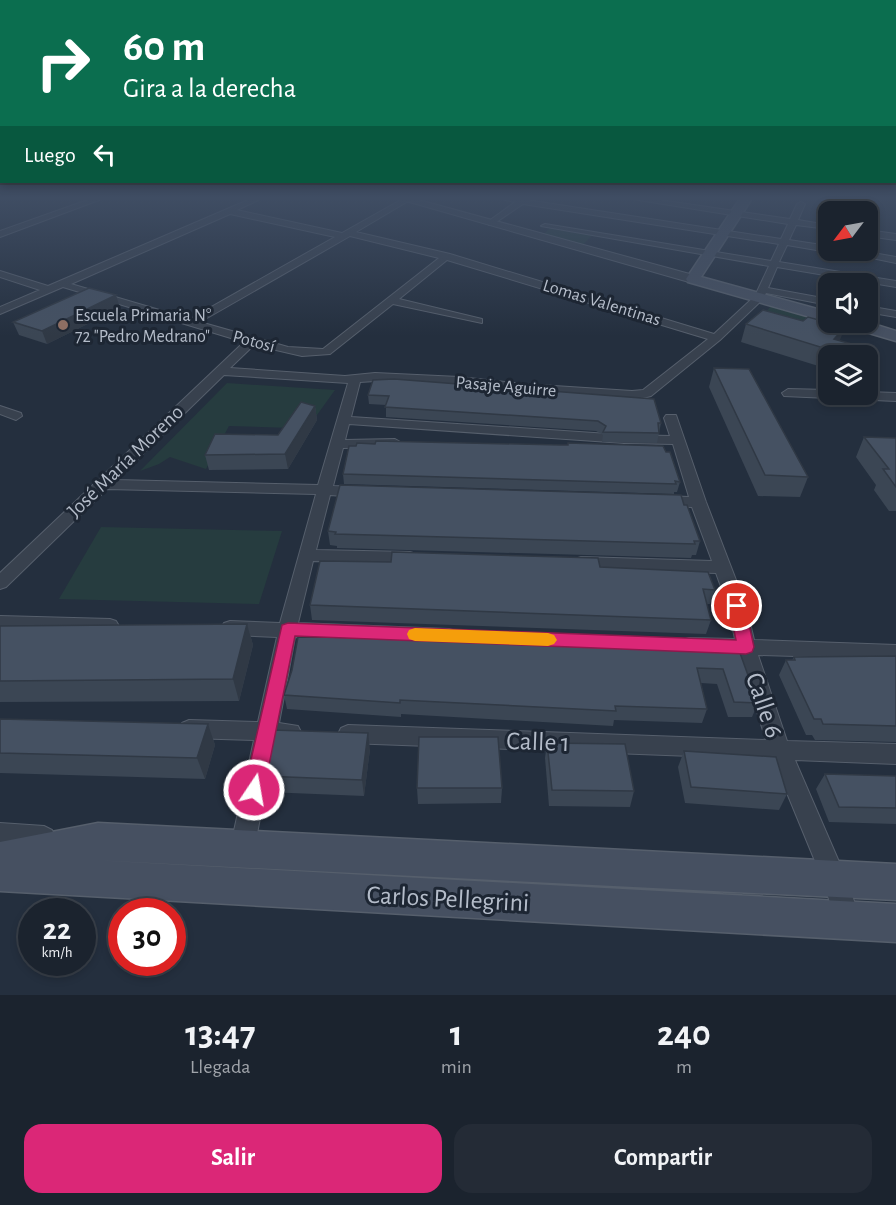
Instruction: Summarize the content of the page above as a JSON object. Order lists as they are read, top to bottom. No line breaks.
{"streets":{"main road":["Carlos Pellegrini"],"street":["Lomas Valentinas","Potosí","Pasaje Aguirre","José María Moreno","Calle 6","Calle 1"]},"crossings":[["Lomas Valentinas","Pasaje Aguirre"],["Potosí","José María Moreno"],["Pasaje Aguirre","José María Moreno"],["Calle 6","Calle 1"],["Calle 6","Carlos Pellegrini"]],"places":["Escuela Primaria N° 72 \"Pedro Medrano\""],"north":"bottom left","page":{"turn":["60 m","Gira a la derecha"],"then":"Luego","speed":"22 km/h","limit":"30","eta":["13:47","Llegada","1","min","240","m"],"buttons":["Salir","Compartir"]}}
